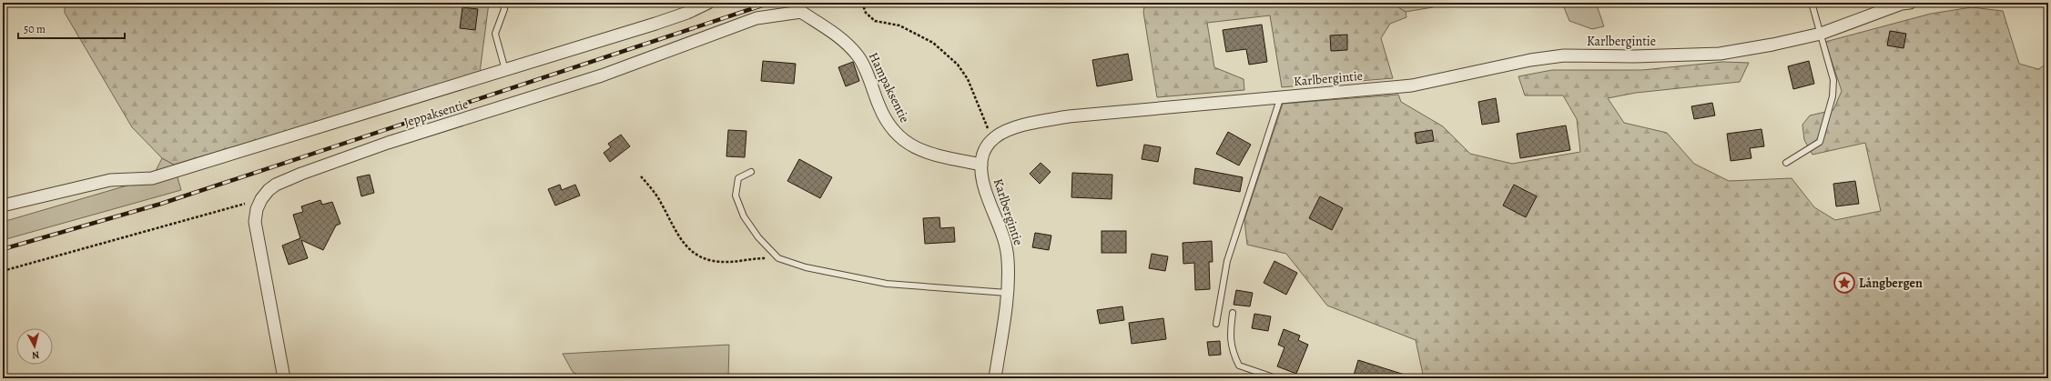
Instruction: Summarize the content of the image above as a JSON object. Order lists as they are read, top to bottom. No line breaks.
{"streets":{"street":["Karlbergintie","Hampaksentie","Jeppaksentie"]},"crossings":[["Karlbergintie","Hampaksentie"],["Hampaksentie","Jeppaksentie"]],"places":{"place":["Långbergen"]},"scale_bar":"50 m","north":"bottom"}
